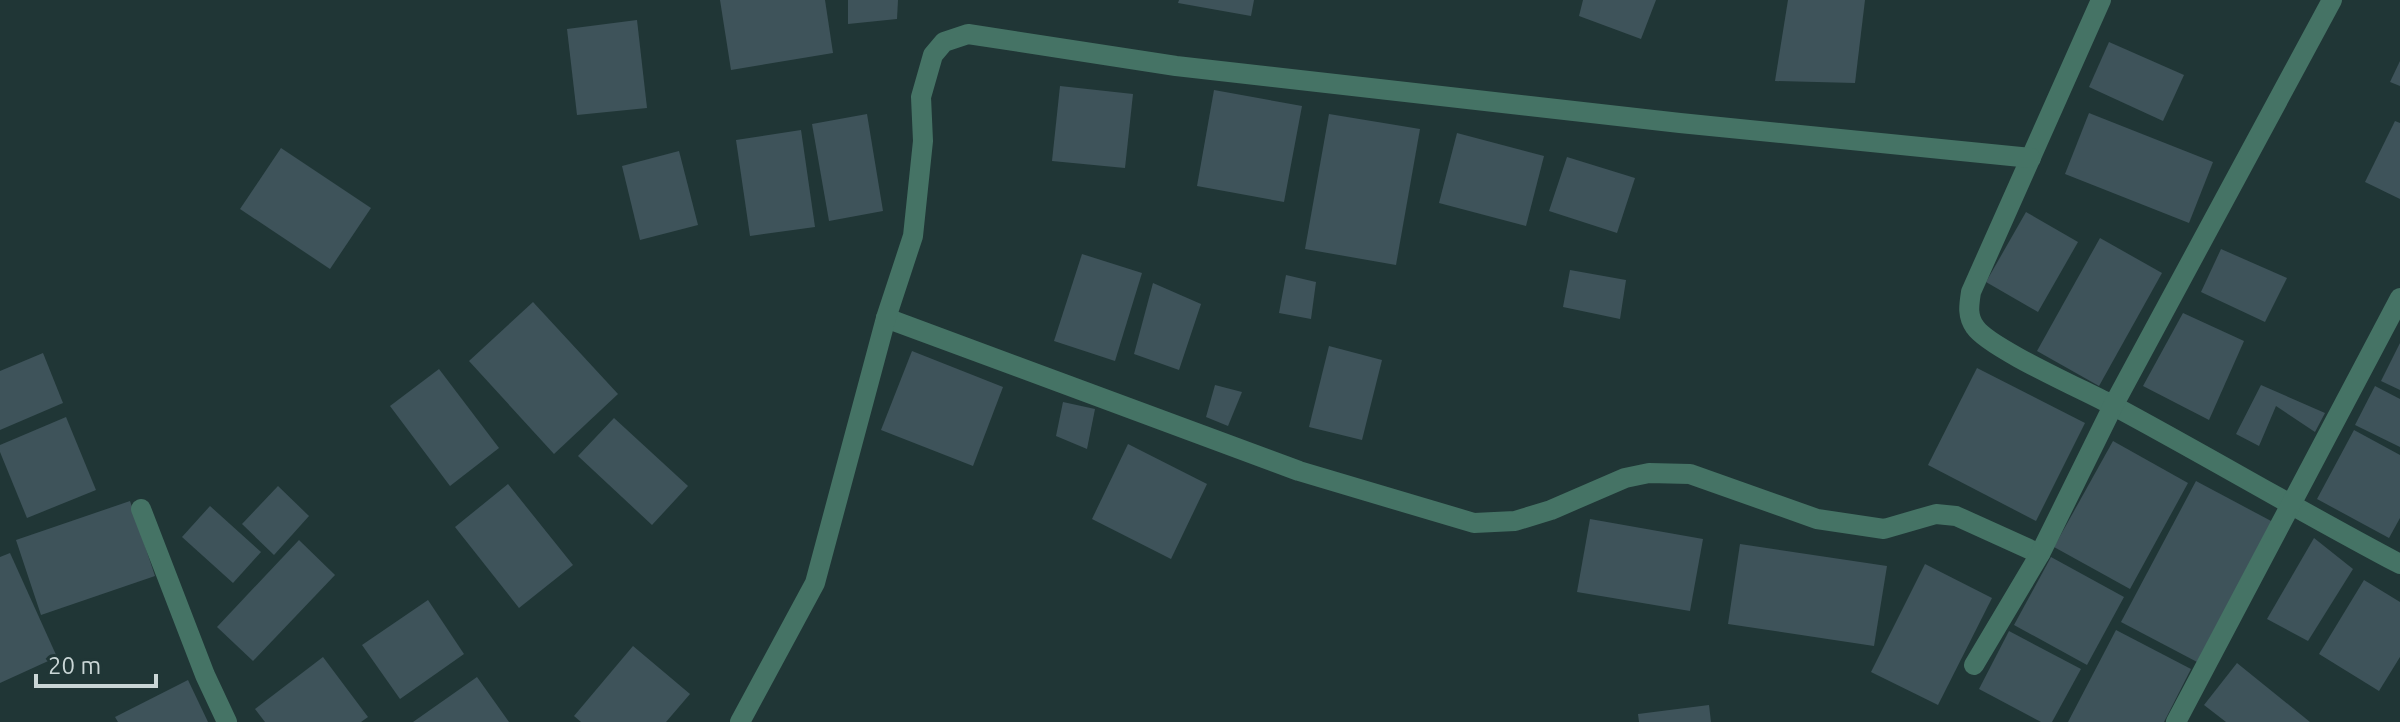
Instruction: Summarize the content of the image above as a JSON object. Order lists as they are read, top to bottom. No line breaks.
{"scale_bar":"20 m"}
